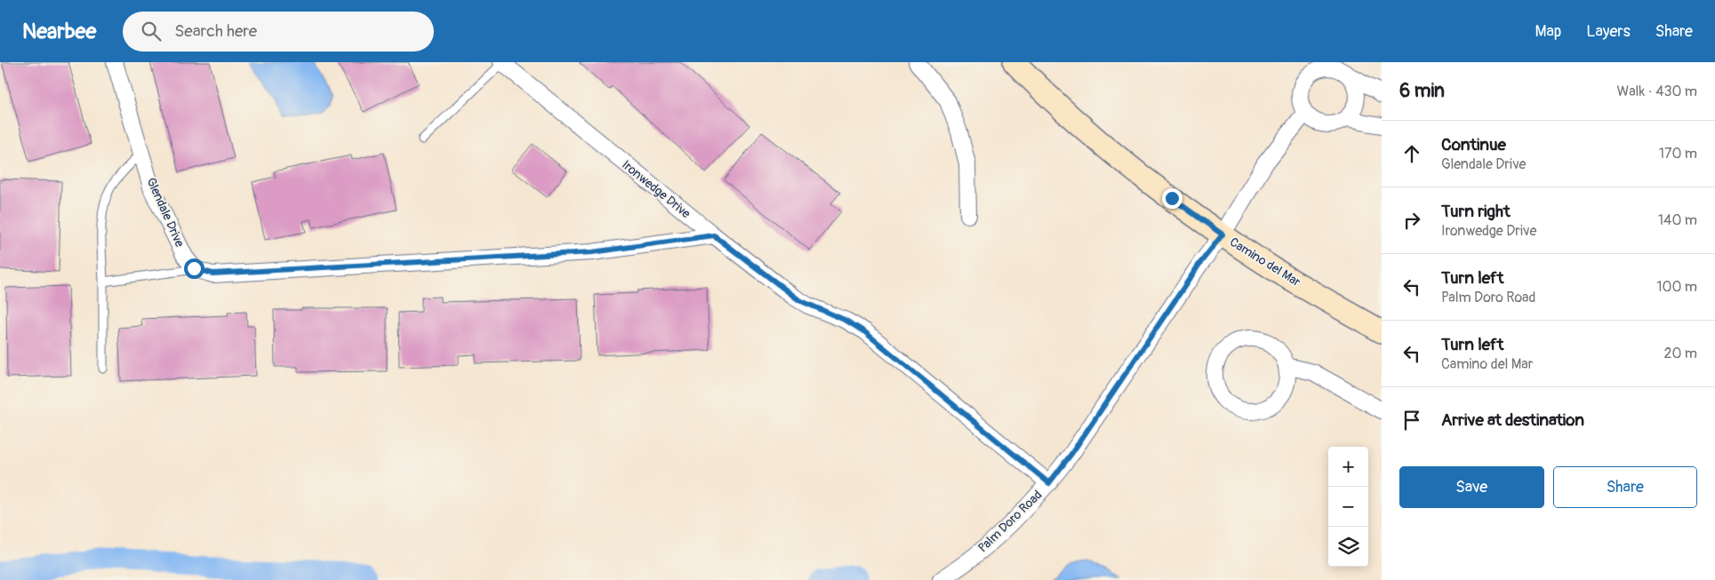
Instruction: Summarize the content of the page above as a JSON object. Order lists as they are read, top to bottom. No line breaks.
{"streets":{"street":["Ironwedge Drive","Glendale Drive","Camino del Mar","Palm Doro Road"]},"crossings":[["Ironwedge Drive","Palm Doro Road"],["Camino del Mar","Palm Doro Road"]],"page":{"header":"Nearbee","search":"Search here","nav":["Map","Layers","Share"],"heading":["6 min","Walk · 430 m"],"list":[["Continue","Glendale Drive","170 m"],["Turn right","Ironwedge Drive","140 m"],["Turn left","Palm Doro Road","100 m"],["Turn left","Camino del Mar","20 m"],"Arrive at destination"],"map_buttons":["+","−"],"buttons":["Save","Share"]}}
